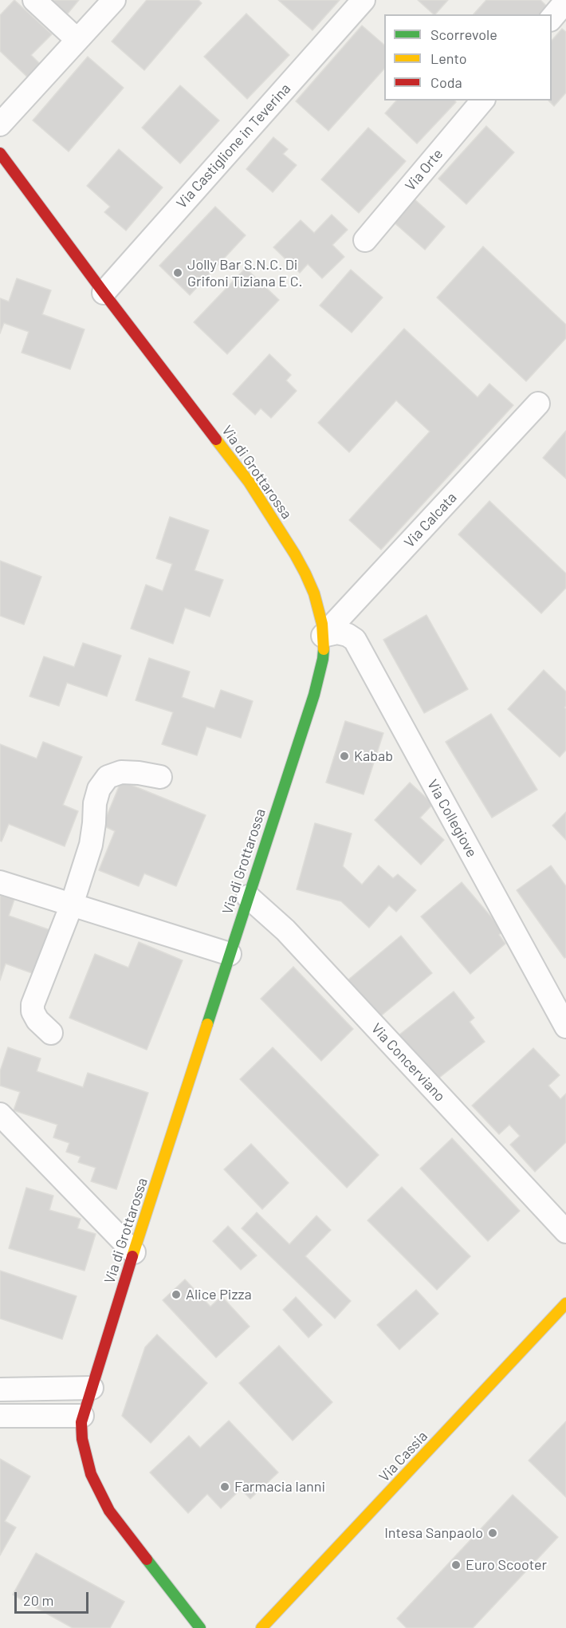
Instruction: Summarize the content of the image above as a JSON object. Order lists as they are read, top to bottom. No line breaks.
{"streets":{"street":["Via Castiglione in Teverina","Via Orte","Via di Grottarossa","Via Calcata","Via Collegiove","Via Concerviano","Via Cassia"]},"crossings":[["Via Castiglione in Teverina","Via di Grottarossa"],["Via di Grottarossa","Via Calcata"],["Via di Grottarossa","Via Collegiove"],["Via di Grottarossa","Via Concerviano"],["Via Calcata","Via Collegiove"]],"places":["Jolly Bar S.N.C. Di Grifoni Tiziana E C.","Kabab","Alice Pizza","Farmacia Ianni","Intesa Sanpaolo","Euro Scooter"],"legend":["Scorrevole","Lento","Coda"],"scale_bar":"20 m"}
